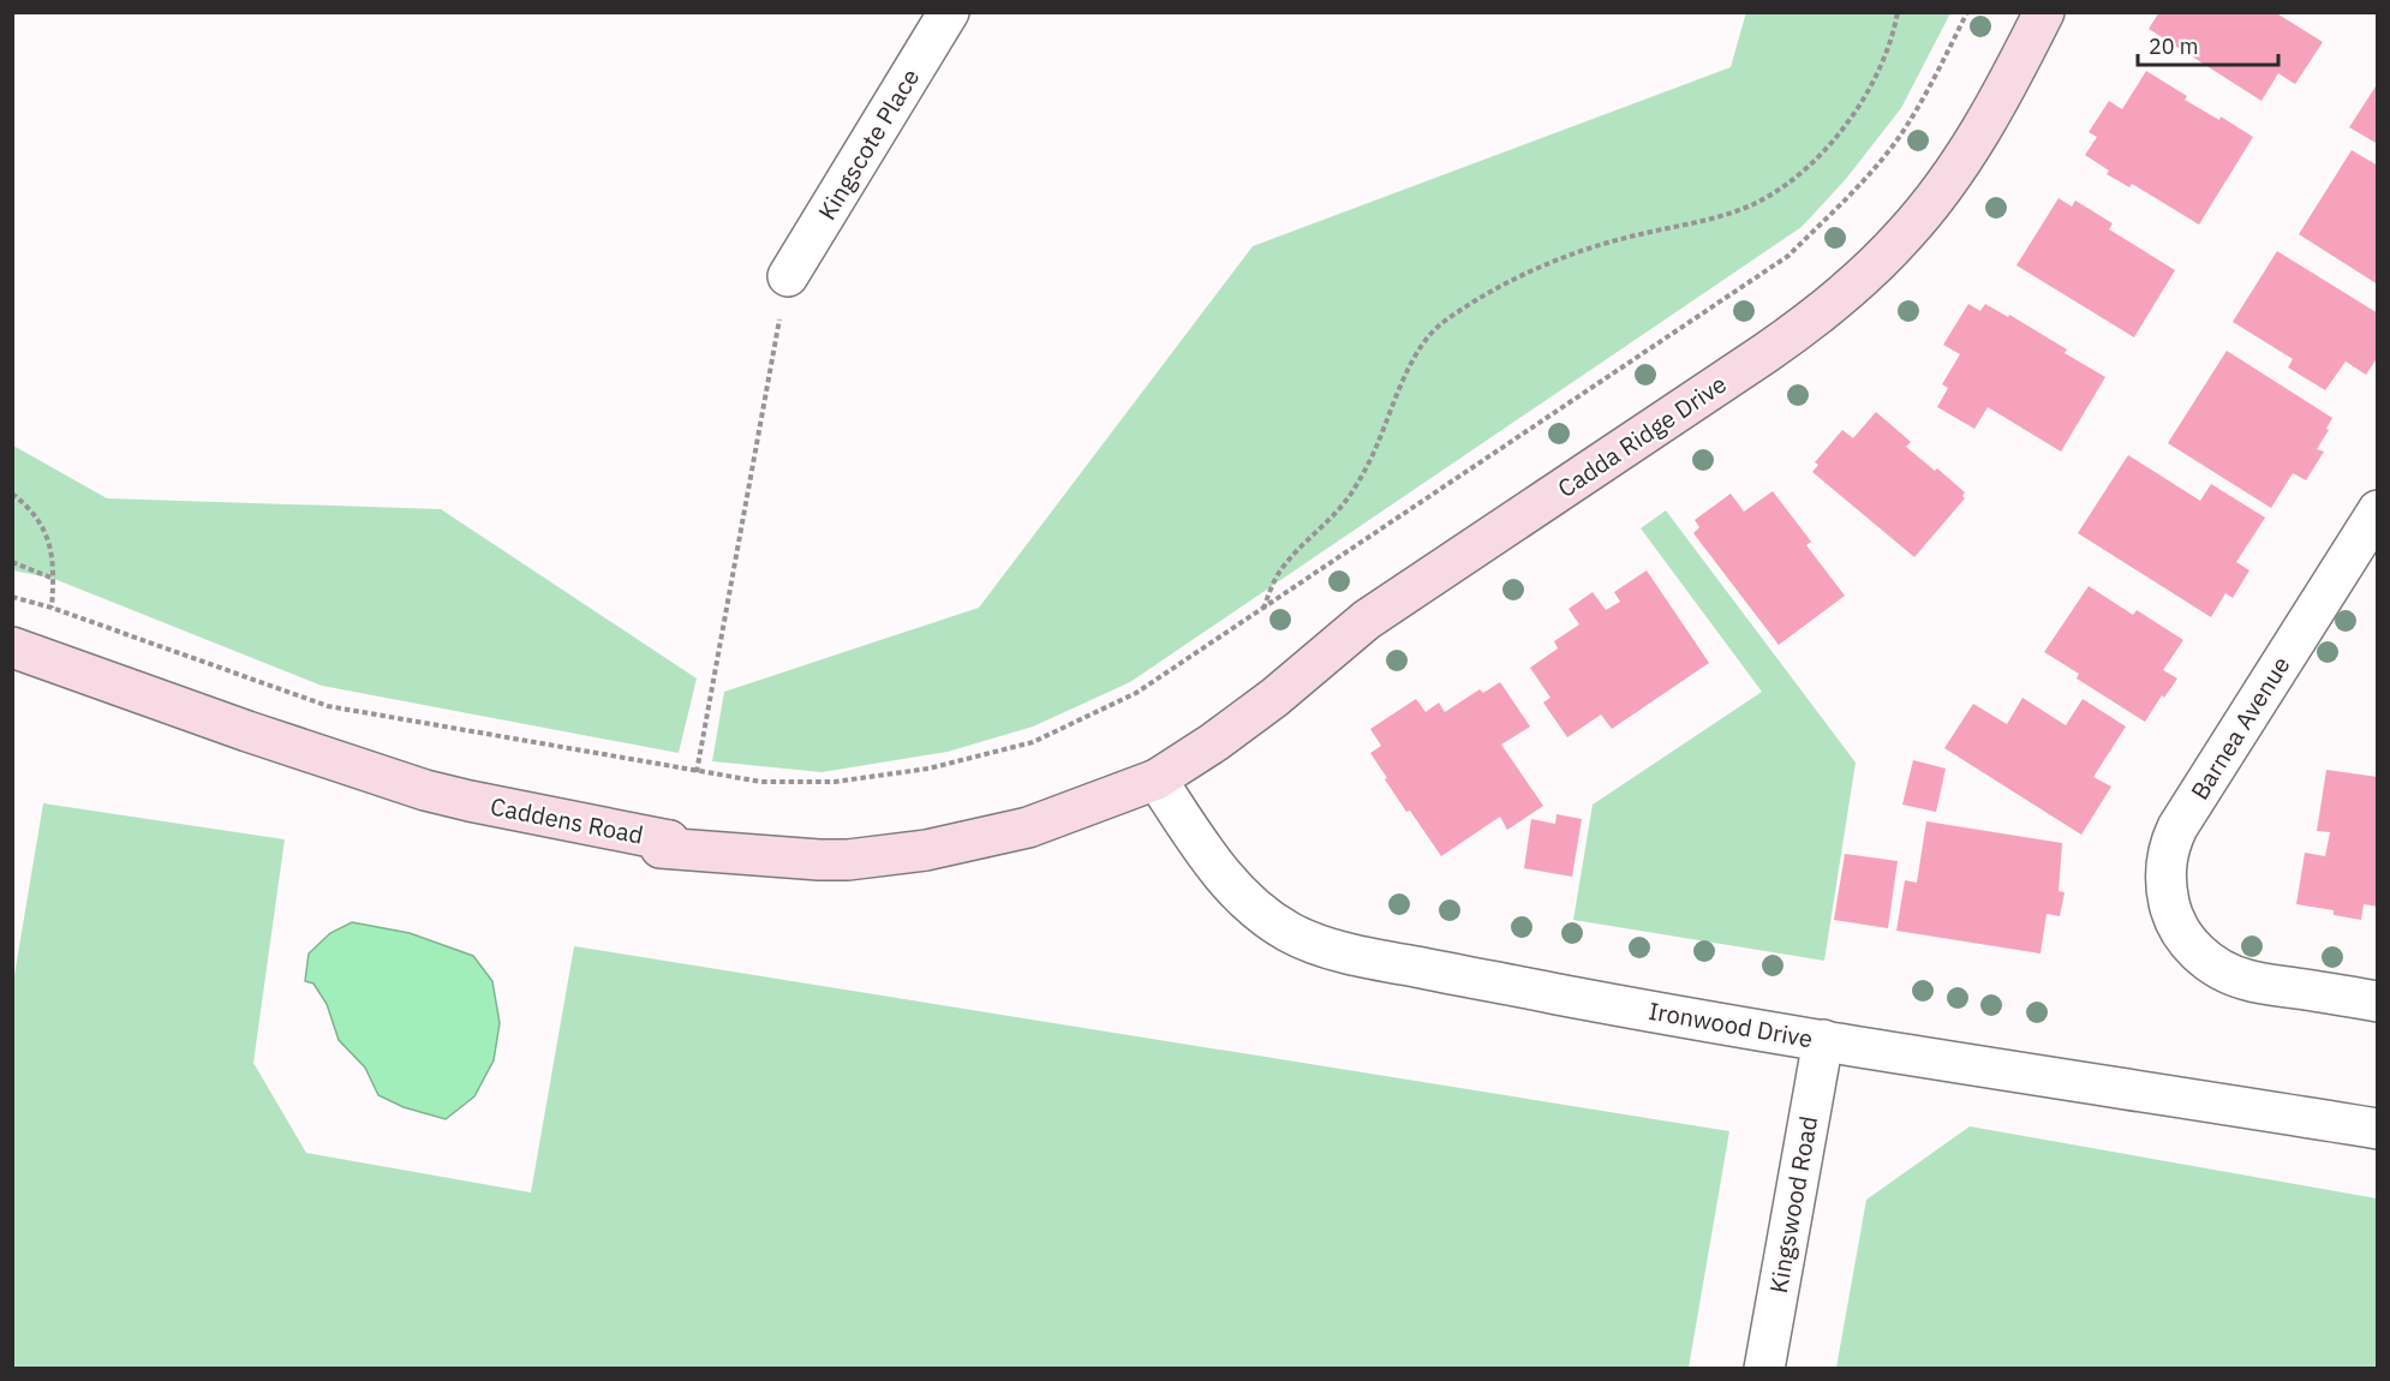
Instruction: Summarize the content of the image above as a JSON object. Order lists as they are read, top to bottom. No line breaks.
{"streets":{"street":["Kingscote Place","Cadda Ridge Drive","Barnea Avenue","Caddens Road","Ironwood Drive","Kingswood Road"]},"crossings":[["Cadda Ridge Drive","Caddens Road"],["Cadda Ridge Drive","Ironwood Drive"],["Caddens Road","Ironwood Drive"],["Ironwood Drive","Kingswood Road"]],"scale_bar":"20 m"}
